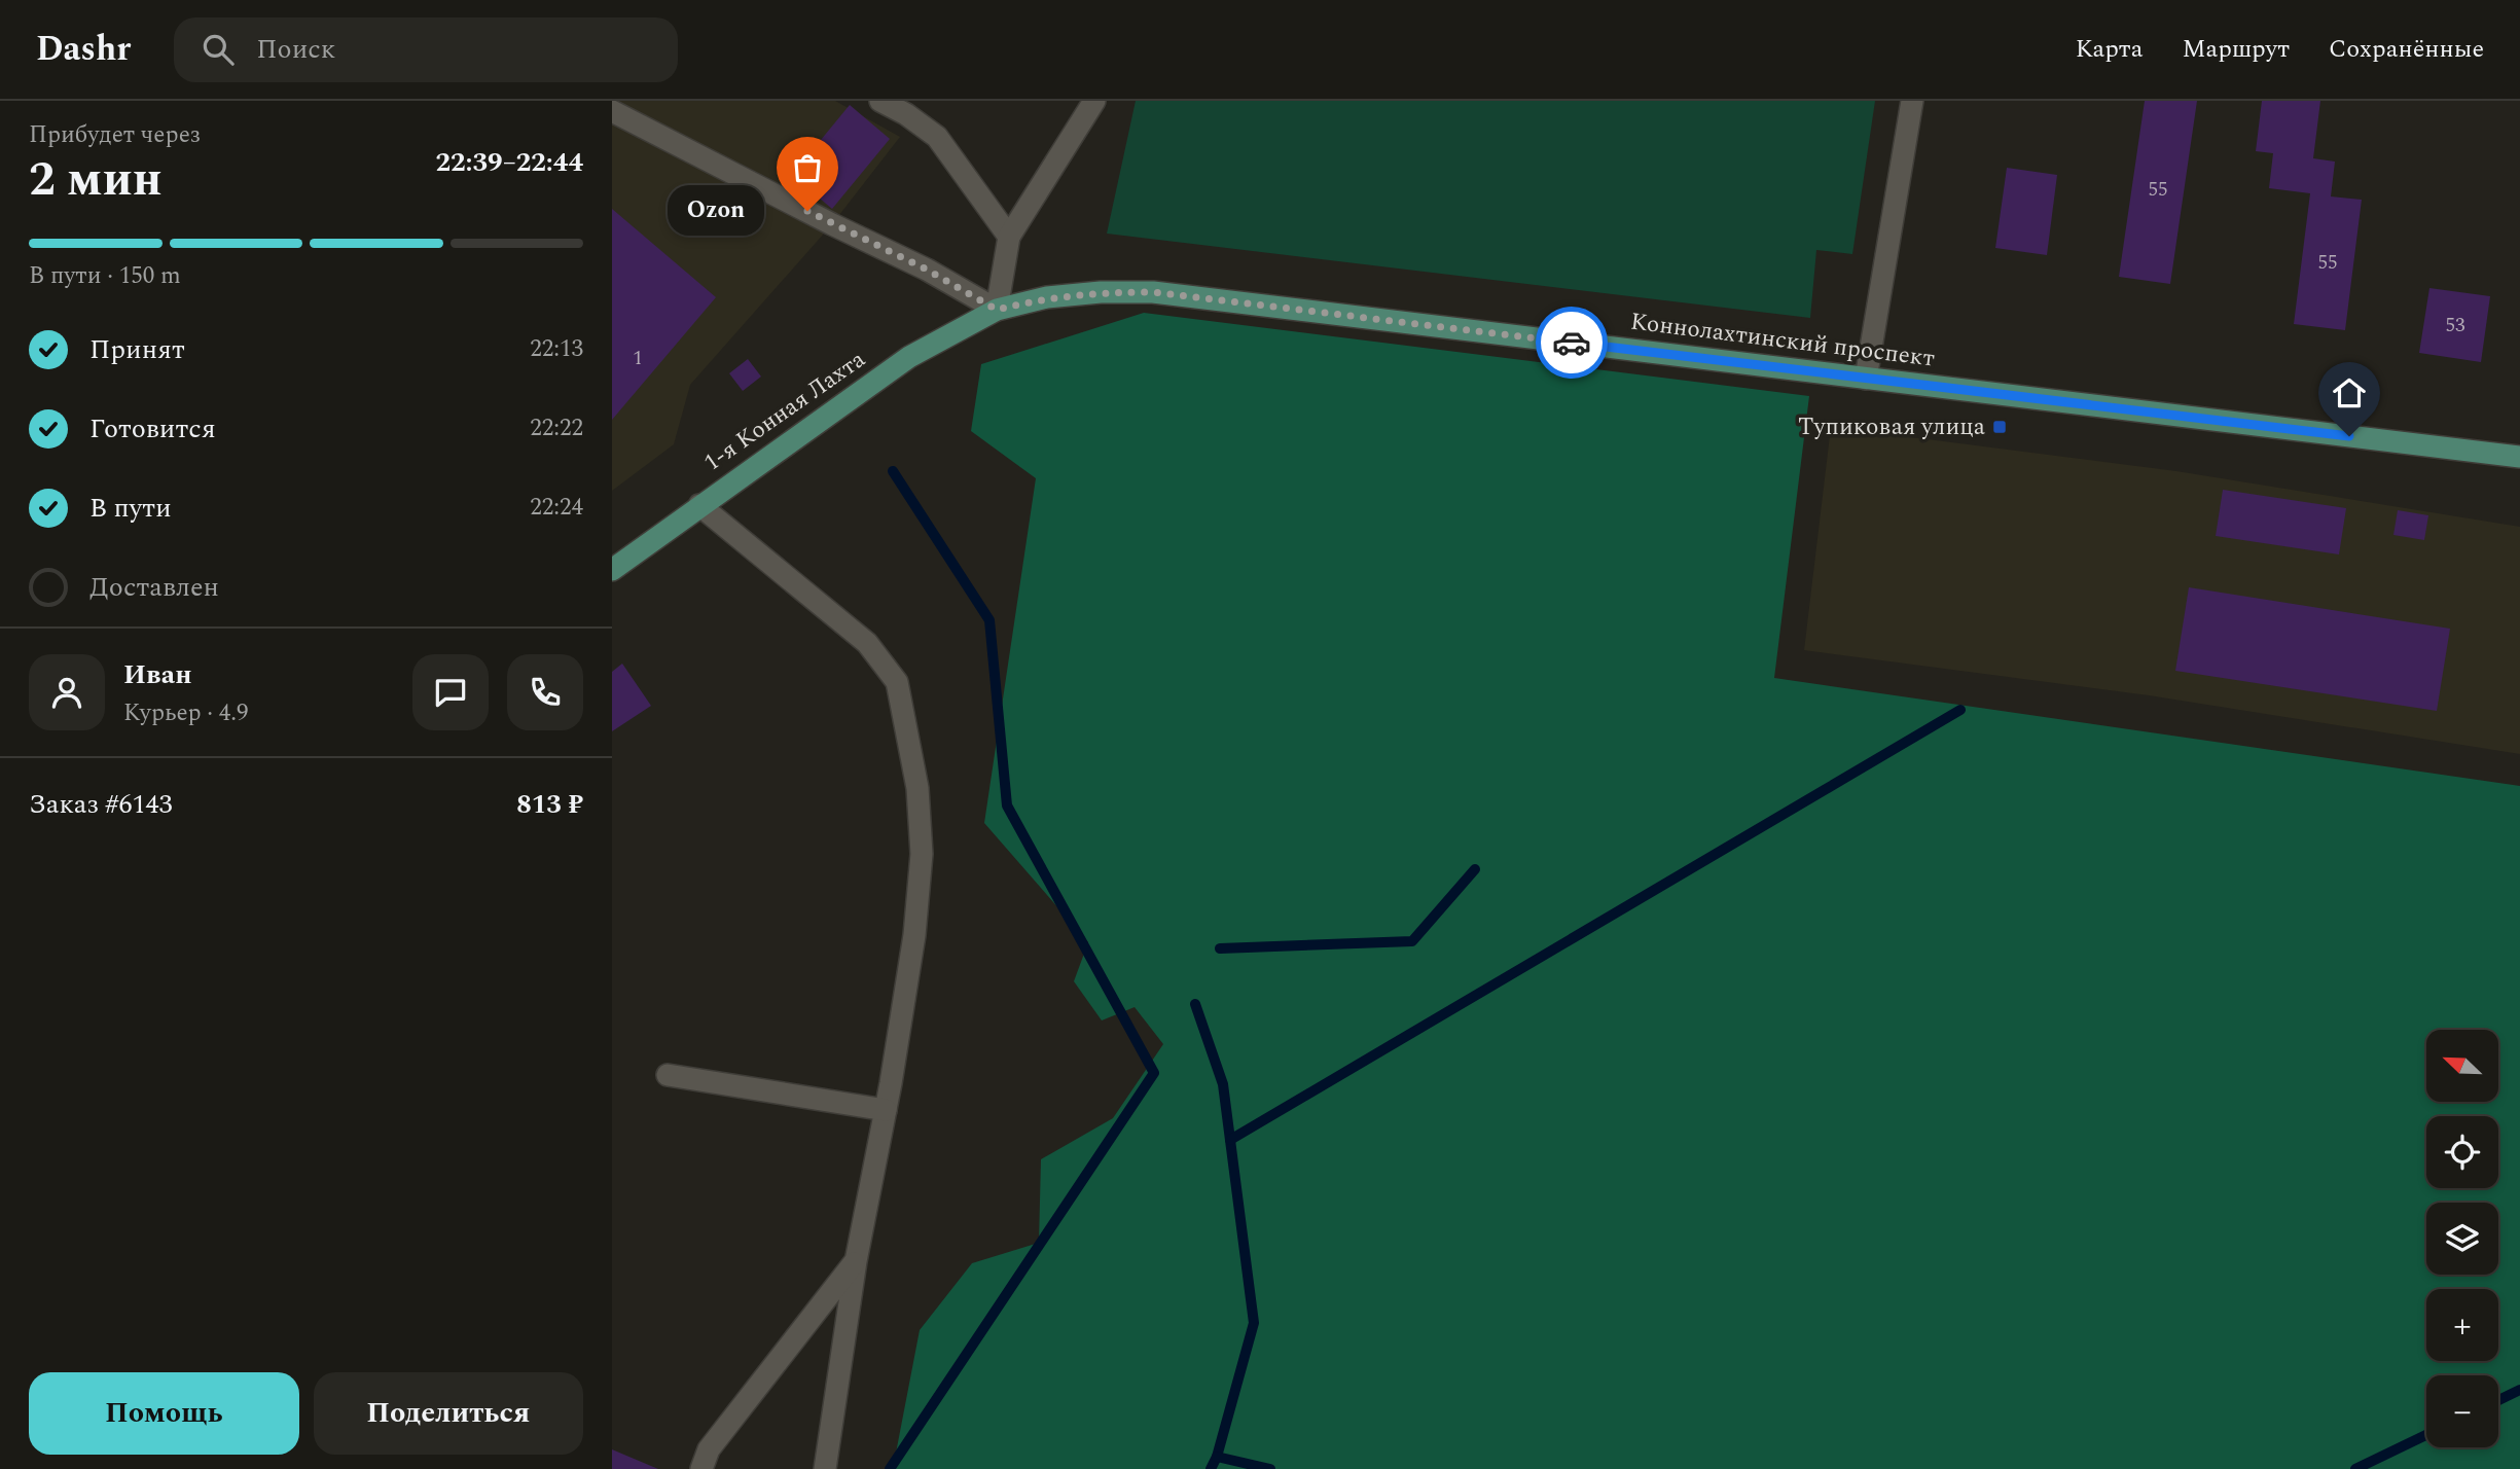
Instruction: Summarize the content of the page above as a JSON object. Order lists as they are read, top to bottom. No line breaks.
{"streets":{"main road":["Коннолахтинский проспект","1-я Конная Лахта"]},"crossings":[["Коннолахтинский проспект","1-я Конная Лахта"]],"places":{"other":["Ozon"],"transit":["Тупиковая улица"]},"house_numbers":["55","55","53","1"],"north":"top left","page":{"header":"Dashr","search":"Поиск","nav":["Карта","Маршрут","Сохранённые"],"heading":["2 мин","Прибудет через","22:39–22:44"],"panel":["Иван","Курьер · 4.9","Заказ #6143","813 ₽"],"bubble":"Ozon","bar":"В пути · 150 m","list":[["Принят","22:13"],["Готовится","22:22"],["В пути","22:24"],"Доставлен"],"map_buttons":["+","−"],"buttons":["Помощь","Поделиться"]}}
